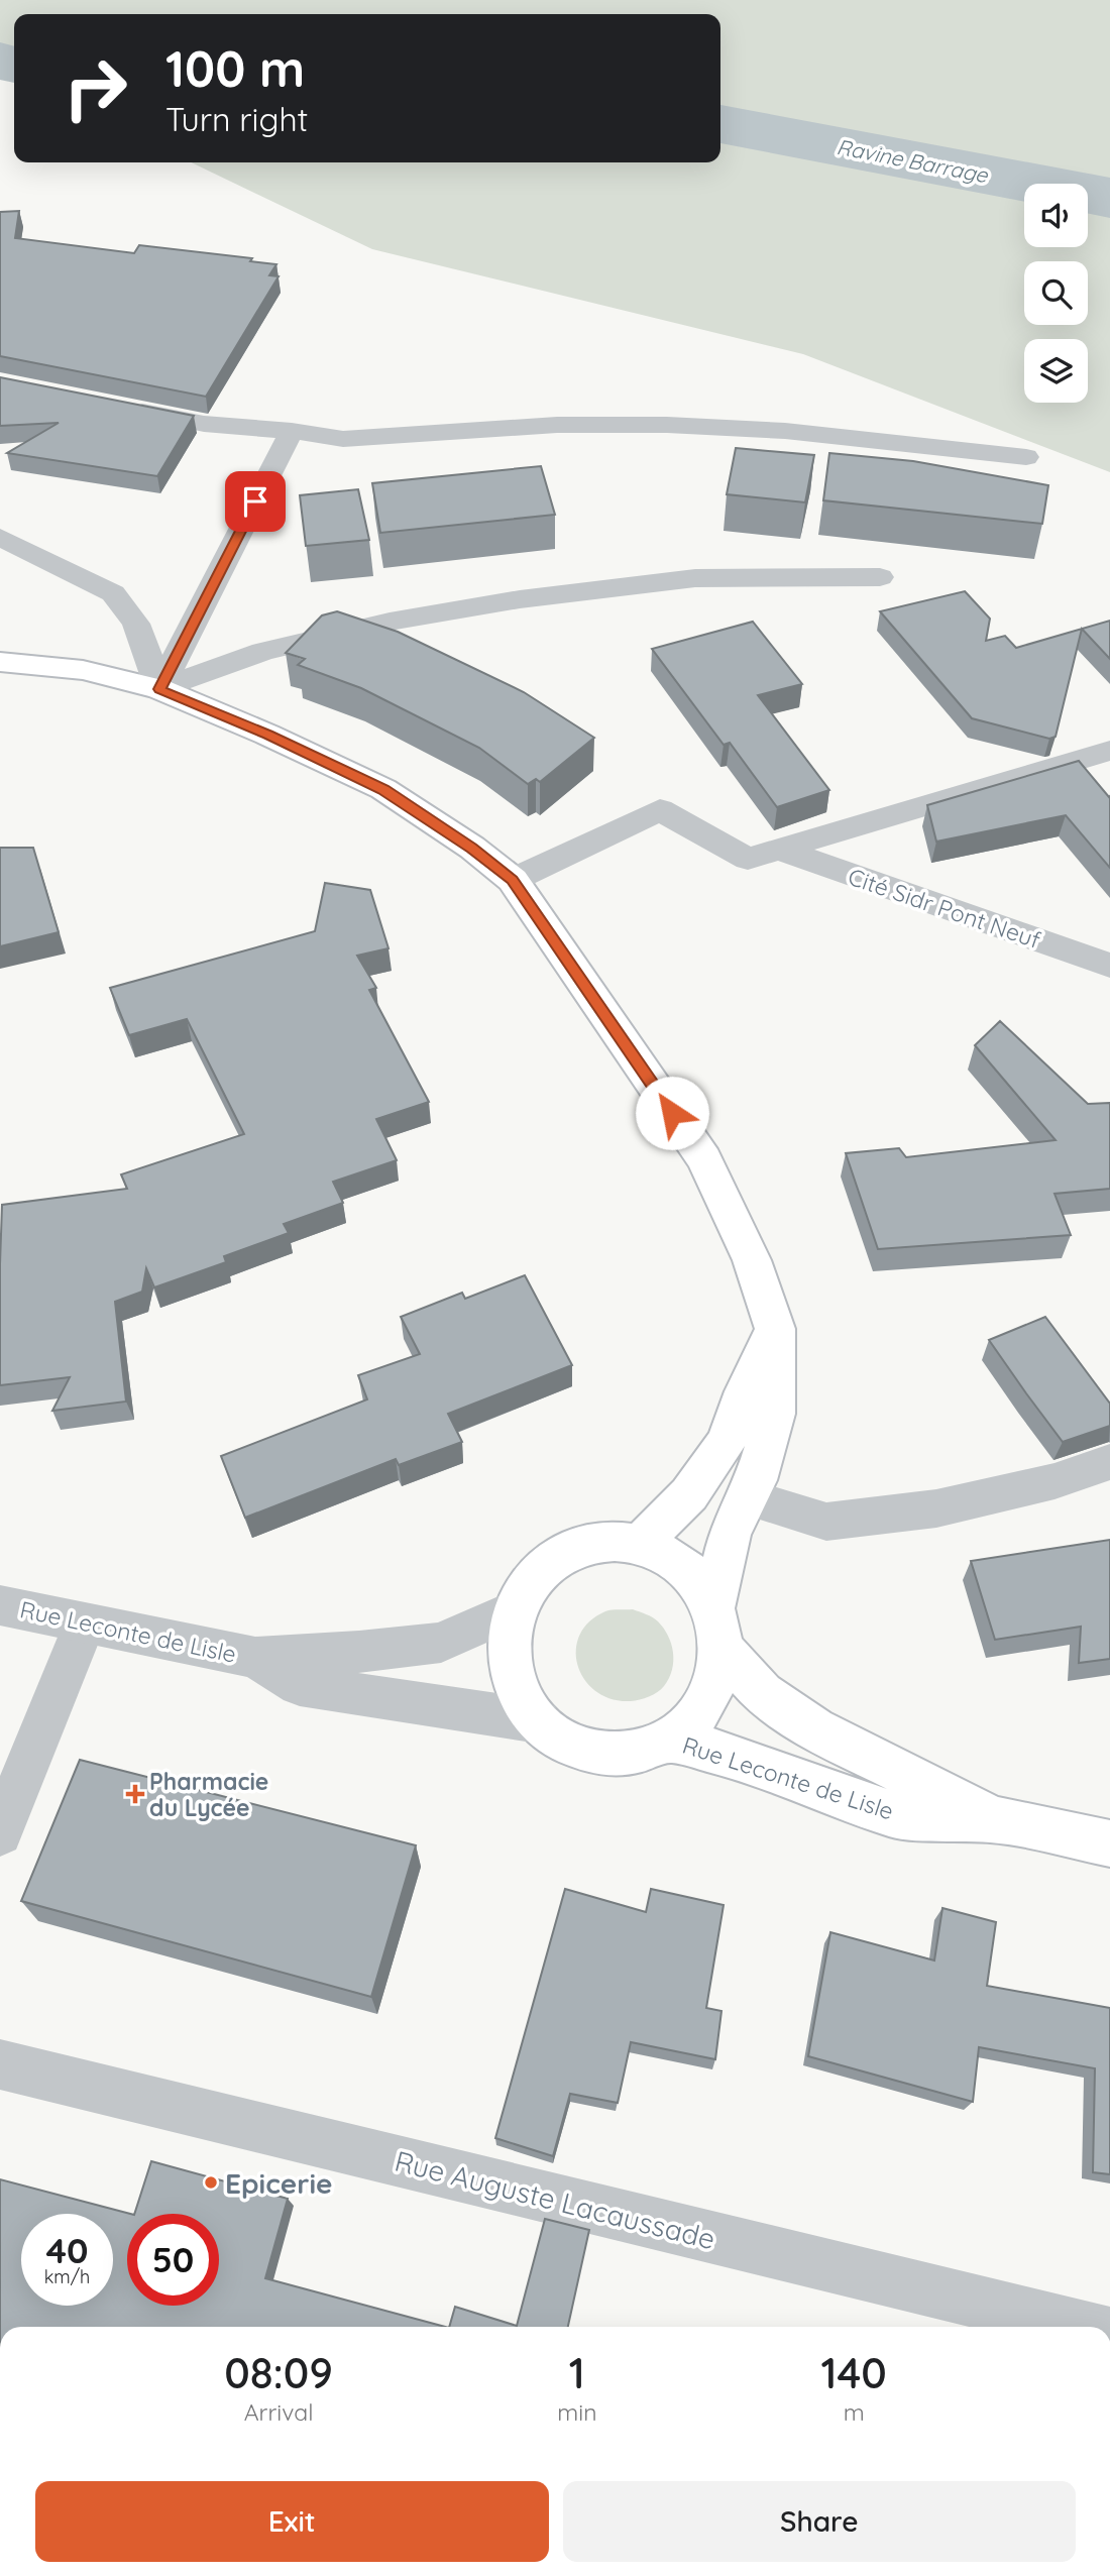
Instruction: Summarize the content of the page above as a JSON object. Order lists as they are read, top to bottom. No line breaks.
{"streets":{"main road":["Rue Leconte de Lisle"],"street":["Cité Sidr Pont Neuf","Rue Auguste Lacaussade"]},"water":["Ravine Barrage"],"places":{"health":["Pharmacie du Lycée"],"other":["Epicerie"]},"page":{"turn":["100 m","Turn right"],"speed":"40 km/h","limit":"50","eta":["08:09","Arrival","1","min","140","m"],"buttons":["Exit","Share"]}}
